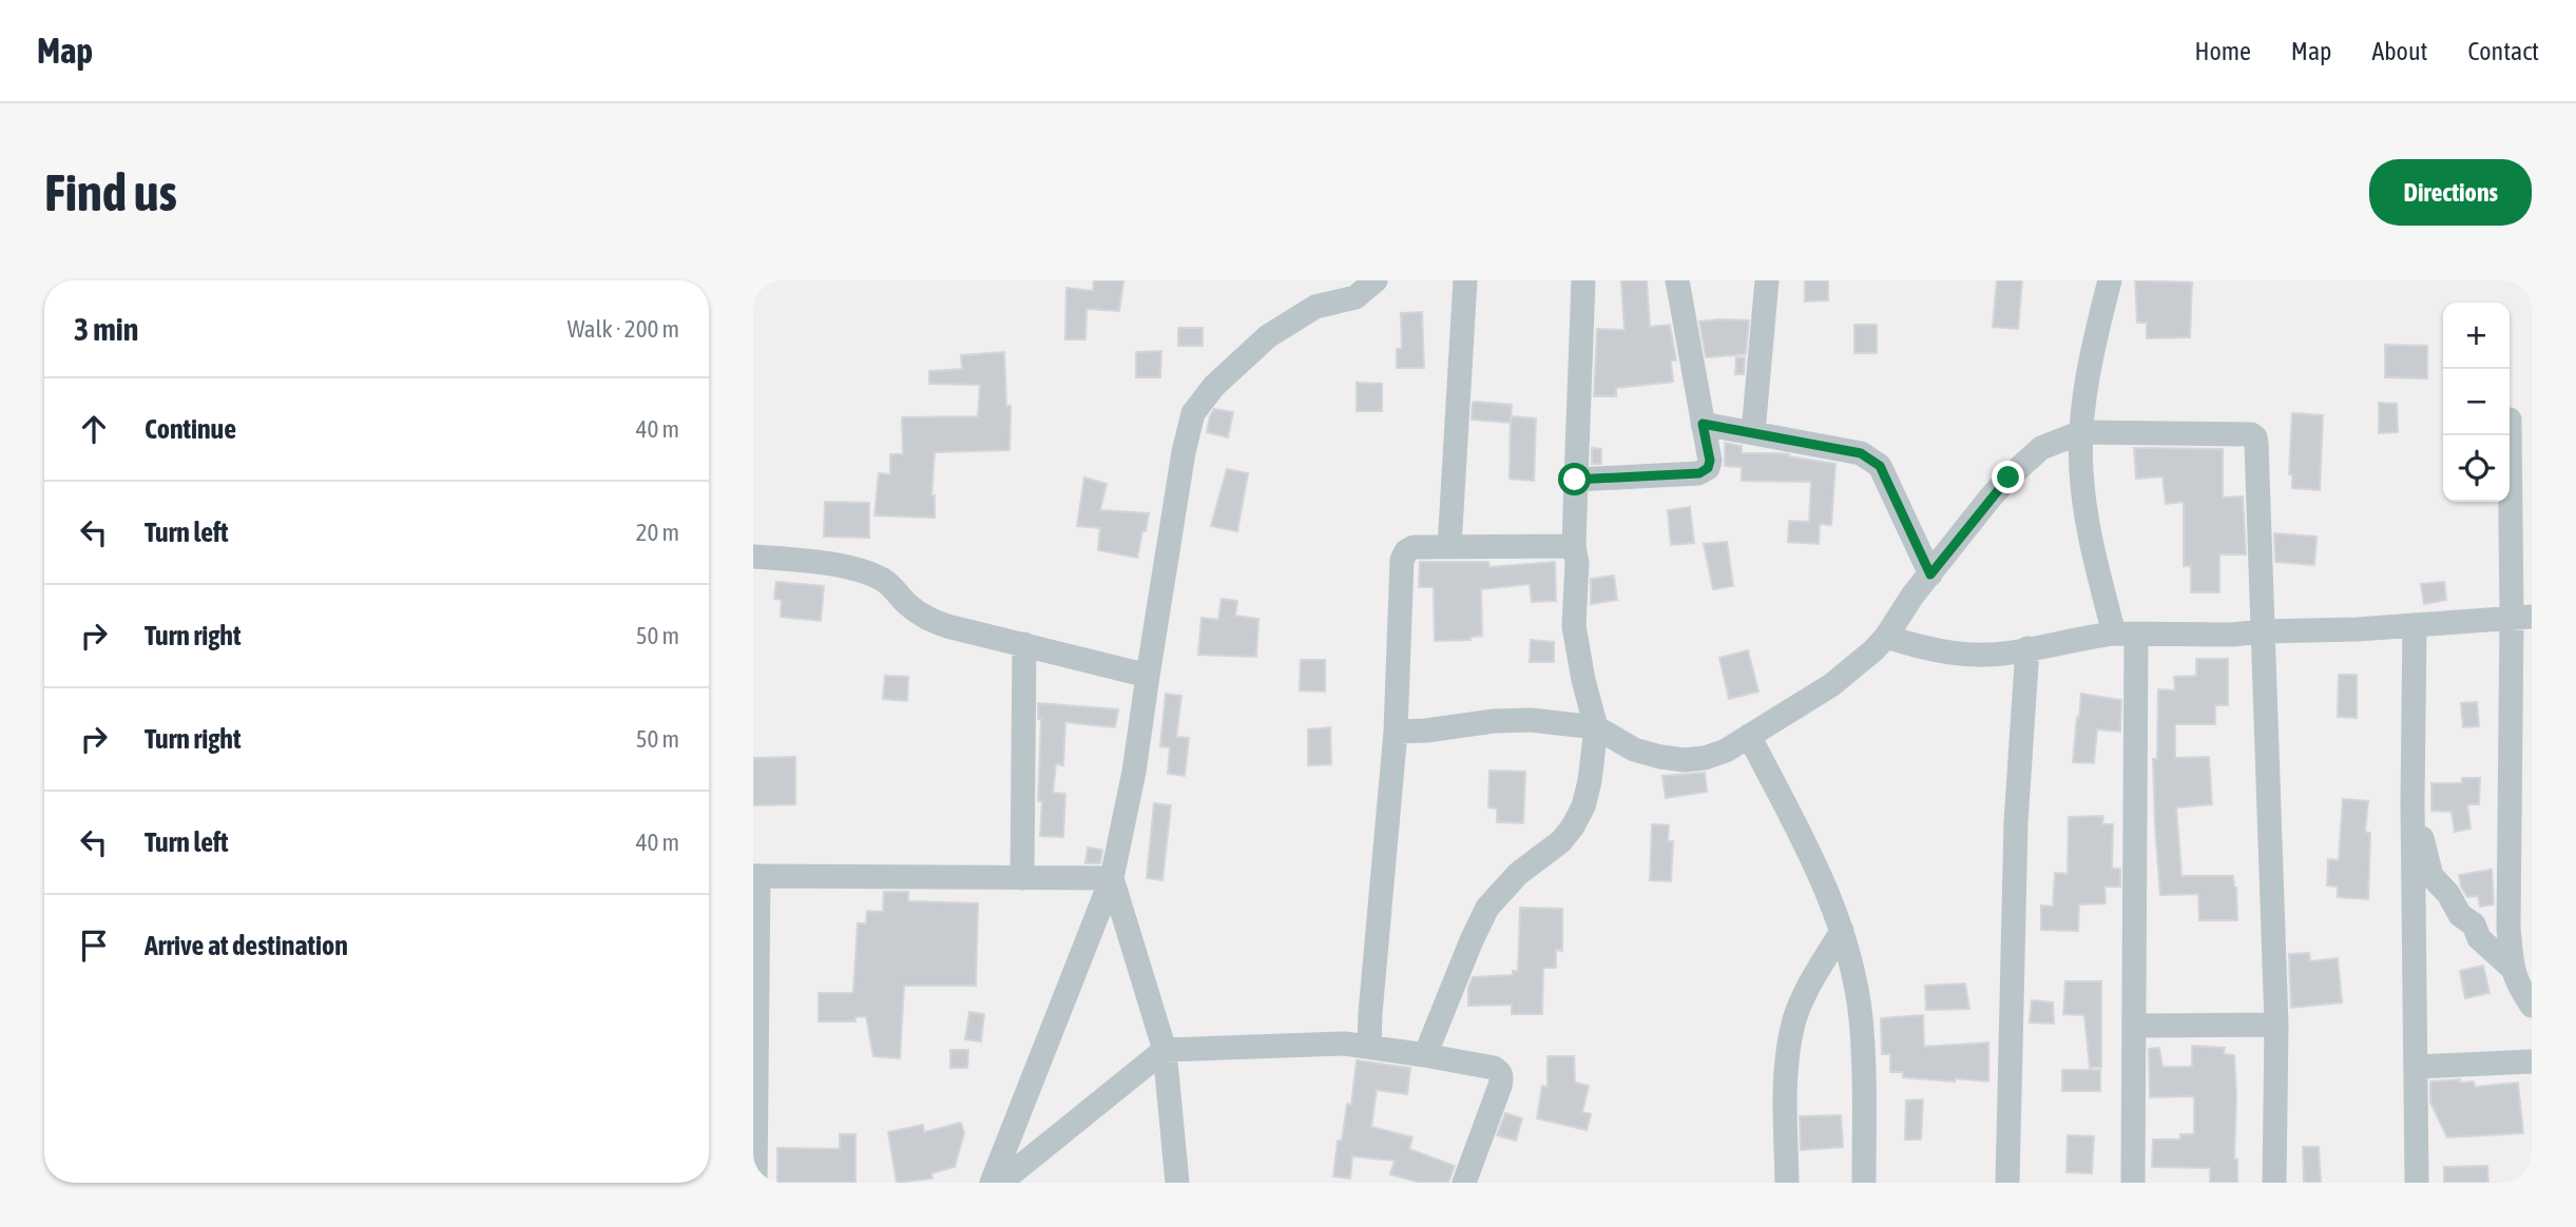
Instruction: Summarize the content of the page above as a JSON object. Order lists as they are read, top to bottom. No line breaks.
{"page":{"header":"Map","nav":["Home","Map","About","Contact"],"buttons":"Directions","title":"Find us","heading":["3 min","Walk · 200 m"],"map_buttons":["+","−"],"list":[["Continue","40 m"],["Turn left","20 m"],["Turn right","50 m"],["Turn right","50 m"],["Turn left","40 m"],"Arrive at destination"]}}
